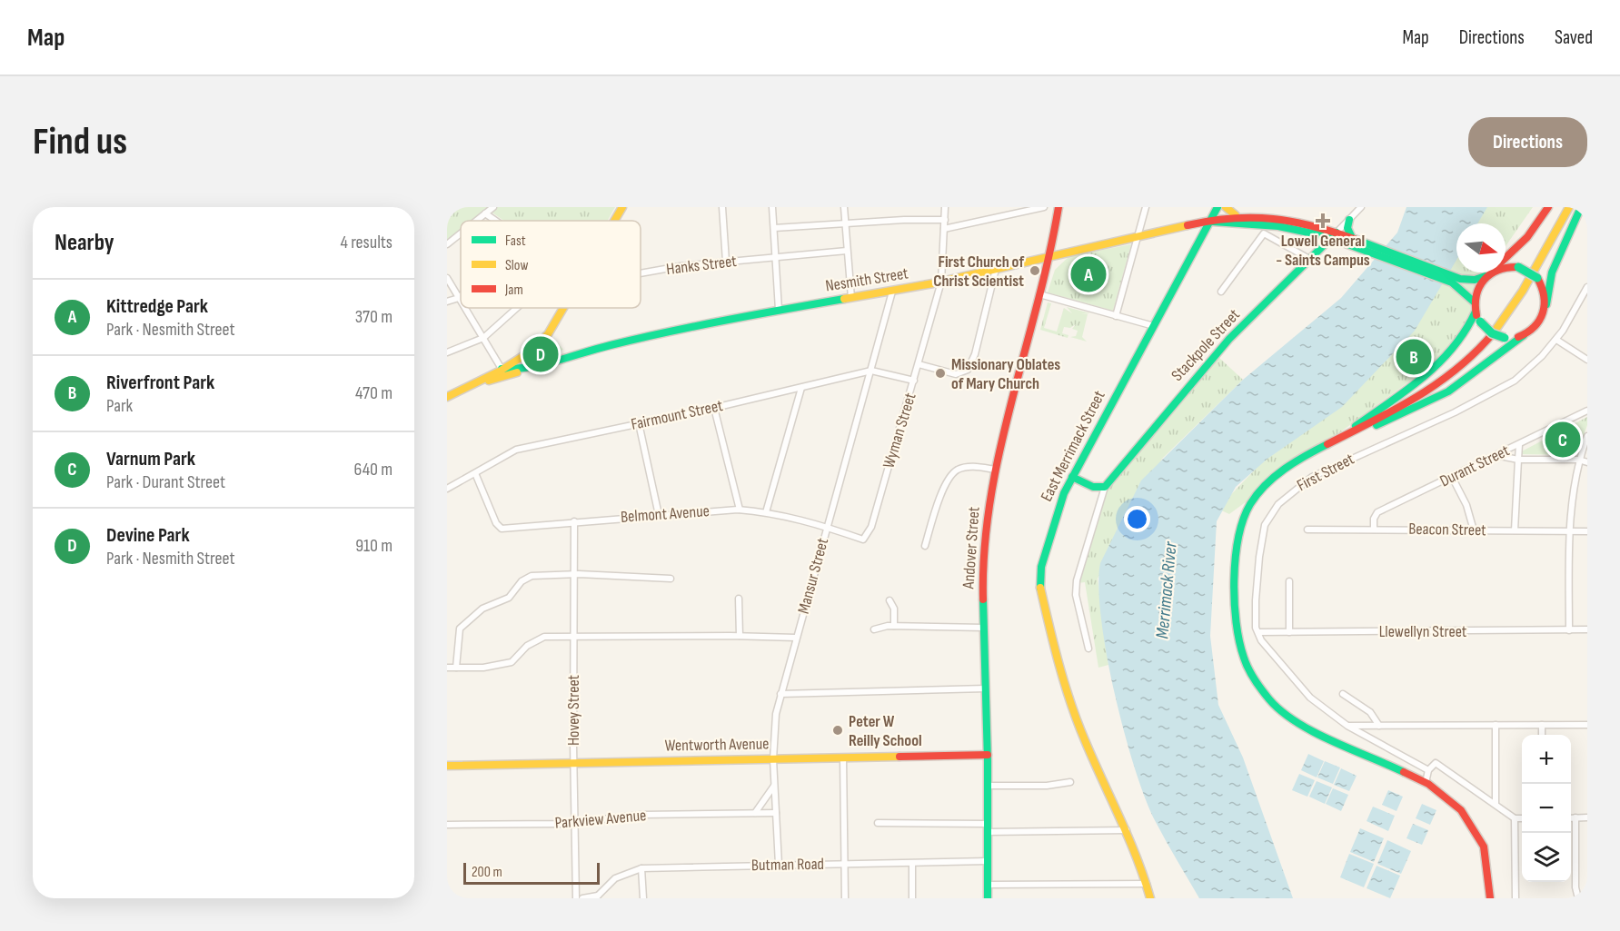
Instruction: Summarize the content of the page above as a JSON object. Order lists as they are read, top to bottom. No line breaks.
{"streets":{"main road":["Nesmith Street","Stackpole Street","East Merrimack Street","Andover Street","Wentworth Avenue"],"street":["Hanks Street","Fairmount Street","Wyman Street","Durant Street","First Street","Belmont Avenue","Beacon Street","Mansur Street","Llewellyn Street","Hovey Street","Parkview Avenue","Butman Road"]},"crossings":[["Nesmith Street","Stackpole Street"],["Nesmith Street","Wyman Street"],["Nesmith Street","East Merrimack Street"],["Nesmith Street","Andover Street"],["Nesmith Street","Mansur Street"],["Fairmount Street","Wyman Street"],["Fairmount Street","Belmont Avenue"],["Fairmount Street","Mansur Street"],["Wyman Street","Belmont Avenue"],["Wyman Street","Mansur Street"],["Durant Street","Beacon Street"],["First Street","Llewellyn Street"],["Belmont Avenue","Mansur Street"],["Belmont Avenue","Hovey Street"],["Andover Street","Wentworth Avenue"],["Andover Street","Butman Road"],["Mansur Street","Wentworth Avenue"],["Mansur Street","Parkview Avenue"],["Mansur Street","Butman Road"],["Hovey Street","Wentworth Avenue"],["Hovey Street","Parkview Avenue"]],"water":["Merrimack River"],"places":{"health":["Lowell General - Saints Campus"],"other":["First Church of Christ Scientist","Missionary Oblates of Mary Church","Peter W Reilly School"]},"legend":["Fast","Slow","Jam"],"scale_bar":"200 m","north":"right","page":{"header":"Map","nav":["Map","Directions","Saved"],"buttons":"Directions","title":"Find us","heading":["Nearby","4 results"],"pins":["A","D","B","C"],"list":[{"mark":"A","name":"Kittredge Park","note":"Park · Nesmith Street","value":"370 m"},{"mark":"B","name":"Riverfront Park","note":"Park","value":"470 m"},{"mark":"C","name":"Varnum Park","note":"Park · Durant Street","value":"640 m"},{"mark":"D","name":"Devine Park","note":"Park · Nesmith Street","value":"910 m"}],"map_buttons":["+","−"],"scale":"200 m"}}
